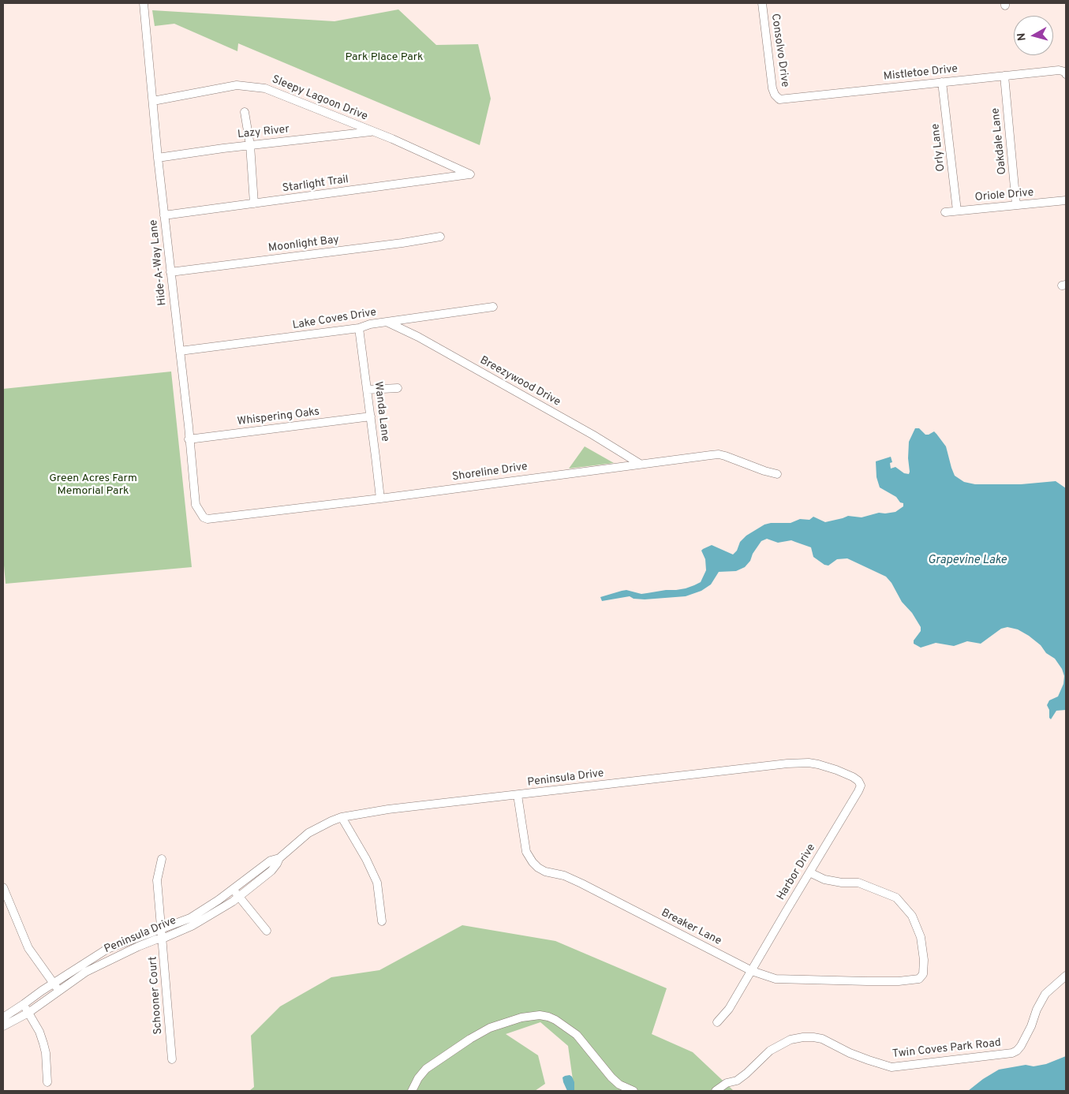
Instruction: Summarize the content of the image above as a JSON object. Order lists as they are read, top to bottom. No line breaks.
{"streets":{"street":["Consolvo Drive","Mistletoe Drive","Sleepy Lagoon Drive","Lazy River","Oakdale Lane","Orly Lane","Starlight Trail","Oriole Drive","Moonlight Bay","Hide-A-Way Lane","Lake Coves Drive","Breezywood Drive","Wanda Lane","Whispering Oaks","Shoreline Drive","Peninsula Drive","Harbor Drive","Breaker Lane","Schooner Court","Twin Coves Park Road"]},"crossings":[["Consolvo Drive","Mistletoe Drive"],["Mistletoe Drive","Oakdale Lane"],["Mistletoe Drive","Orly Lane"],["Sleepy Lagoon Drive","Lazy River"],["Sleepy Lagoon Drive","Starlight Trail"],["Sleepy Lagoon Drive","Hide-A-Way Lane"],["Lazy River","Hide-A-Way Lane"],["Oakdale Lane","Oriole Drive"],["Orly Lane","Oriole Drive"],["Starlight Trail","Hide-A-Way Lane"],["Moonlight Bay","Hide-A-Way Lane"],["Hide-A-Way Lane","Lake Coves Drive"],["Hide-A-Way Lane","Whispering Oaks"],["Hide-A-Way Lane","Shoreline Drive"],["Lake Coves Drive","Breezywood Drive"],["Lake Coves Drive","Wanda Lane"],["Breezywood Drive","Shoreline Drive"],["Wanda Lane","Whispering Oaks"],["Wanda Lane","Shoreline Drive"],["Peninsula Drive","Harbor Drive"],["Peninsula Drive","Breaker Lane"],["Peninsula Drive","Schooner Court"],["Harbor Drive","Breaker Lane"]],"water":["Grapevine Lake"],"parks":["Park Place Park","Green Acres Farm Memorial Park"],"north":"left"}
